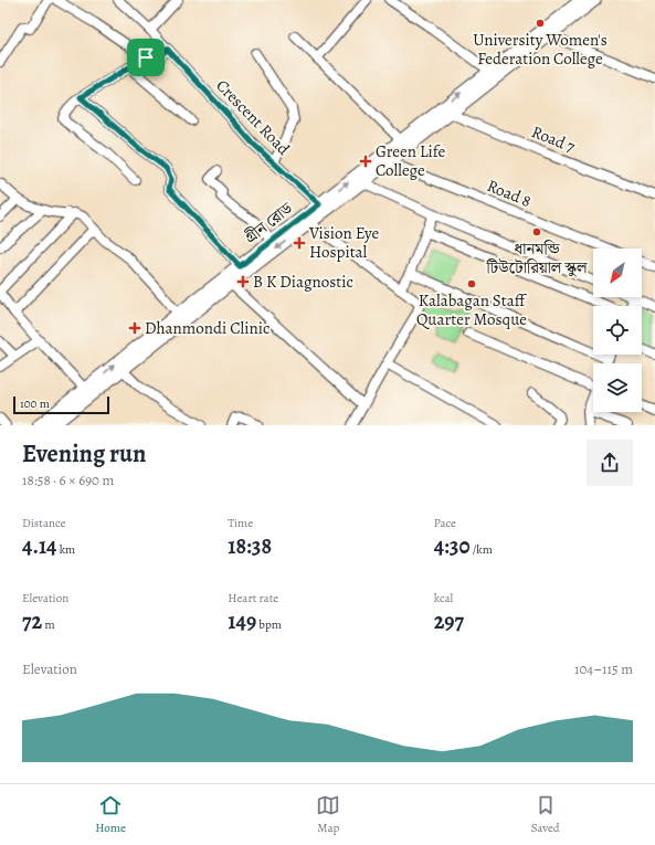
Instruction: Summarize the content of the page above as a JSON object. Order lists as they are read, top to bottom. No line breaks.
{"streets":{"main road":["গ্রীন রোড"],"street":["Crescent Road","Road 7","Road 8"]},"crossings":[["Crescent Road","গ্রীন রোড"],["Road 7","গ্রীন রোড"],["Road 8","গ্রীন রোড"]],"places":{"other":["University Women's Federation College","ধানমন্ডি টিউটোরিয়াল স্কুল","Kalabagan Staff Quarter Mosque"],"health":["Green Life College","Vision Eye Hospital","B K Diagnostic","Dhanmondi Clinic"]},"scale_bar":"100 m","north":"bottom left","page":{"scale":"100 m","heading":["Evening run","18:58 · 6 × 690 m"],"stats":[["Distance","4.14 km"],["Time","18:38"],["Pace","4:30 /km"],["Elevation","72 m"],["Heart rate","149 bpm"],["kcal","297"]],"chart":["Elevation","104–115 m"],"tabs":["Home","Map","Saved"]}}
